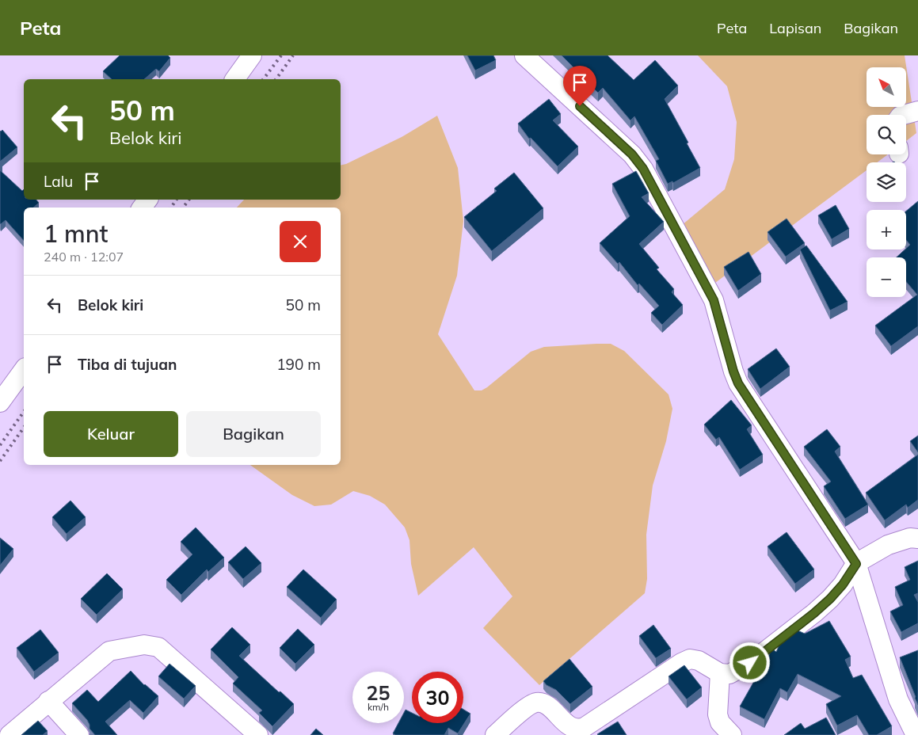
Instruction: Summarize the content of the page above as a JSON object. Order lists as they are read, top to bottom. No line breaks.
{"north":"top left","page":{"header":"Peta","nav":["Peta","Lapisan","Bagikan"],"map_buttons":["+","−"],"turn":["50 m","Belok kiri"],"then":"Lalu","heading":["1 mnt","240 m · 12:07"],"list":[{"name":"Belok kiri","value":"50 m"},{"name":"Tiba di tujuan","value":"190 m"}],"buttons":["Keluar","Bagikan"],"speed":"25 km/h","limit":"30"}}
